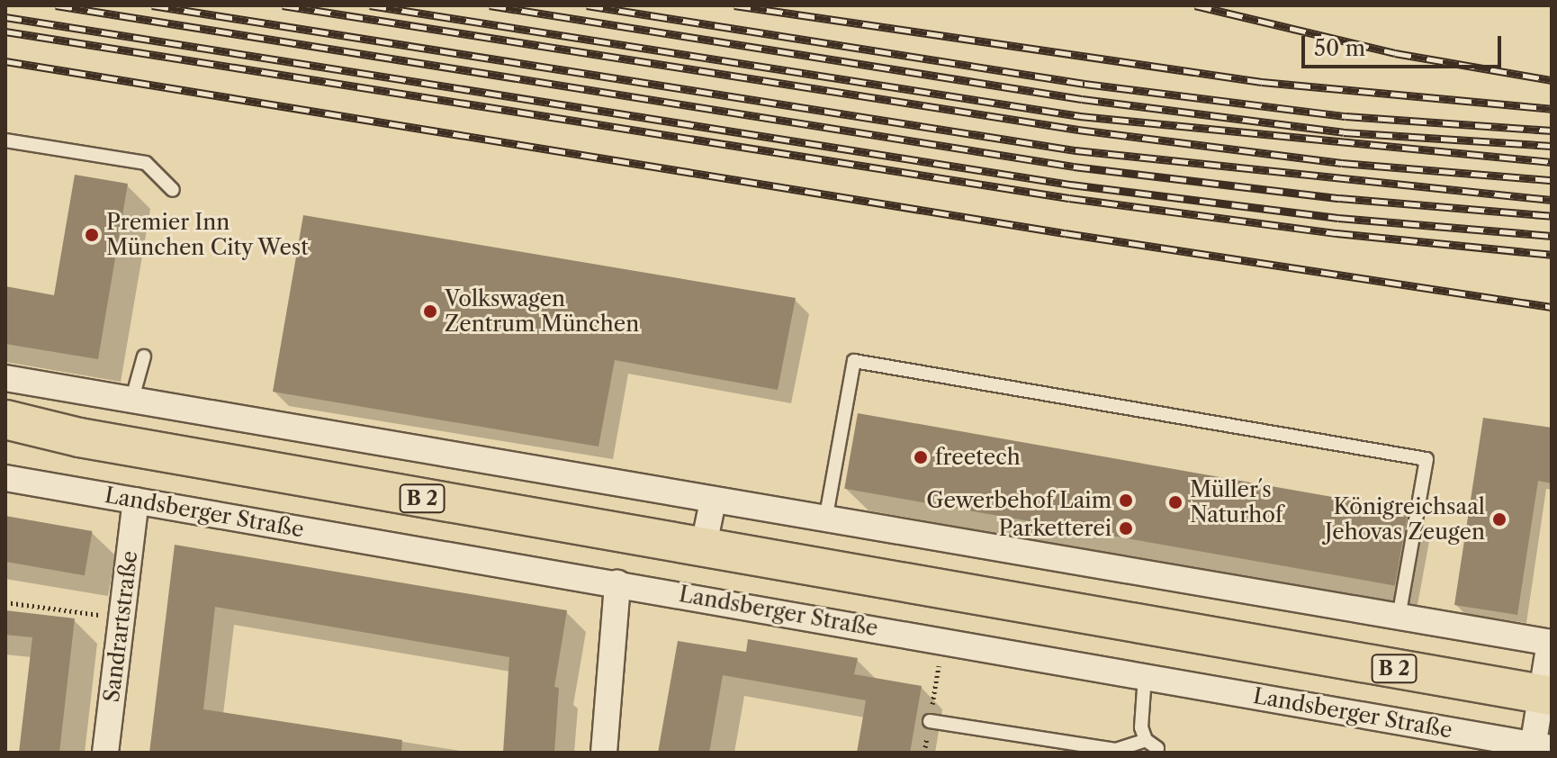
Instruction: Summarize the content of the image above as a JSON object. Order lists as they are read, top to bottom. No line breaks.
{"streets":{"main road":["B 2"],"street":["Landsberger Straße","Sandrartstraße"]},"crossings":[["Landsberger Straße","Sandrartstraße"]],"places":["Premier Inn München City West","Volkswagen Zentrum München","freetech","Gewerbehof Laim","Müller´s Naturhof","Königreichsaal Jehovas Zeugen","Parketterei"],"scale_bar":"50 m"}
